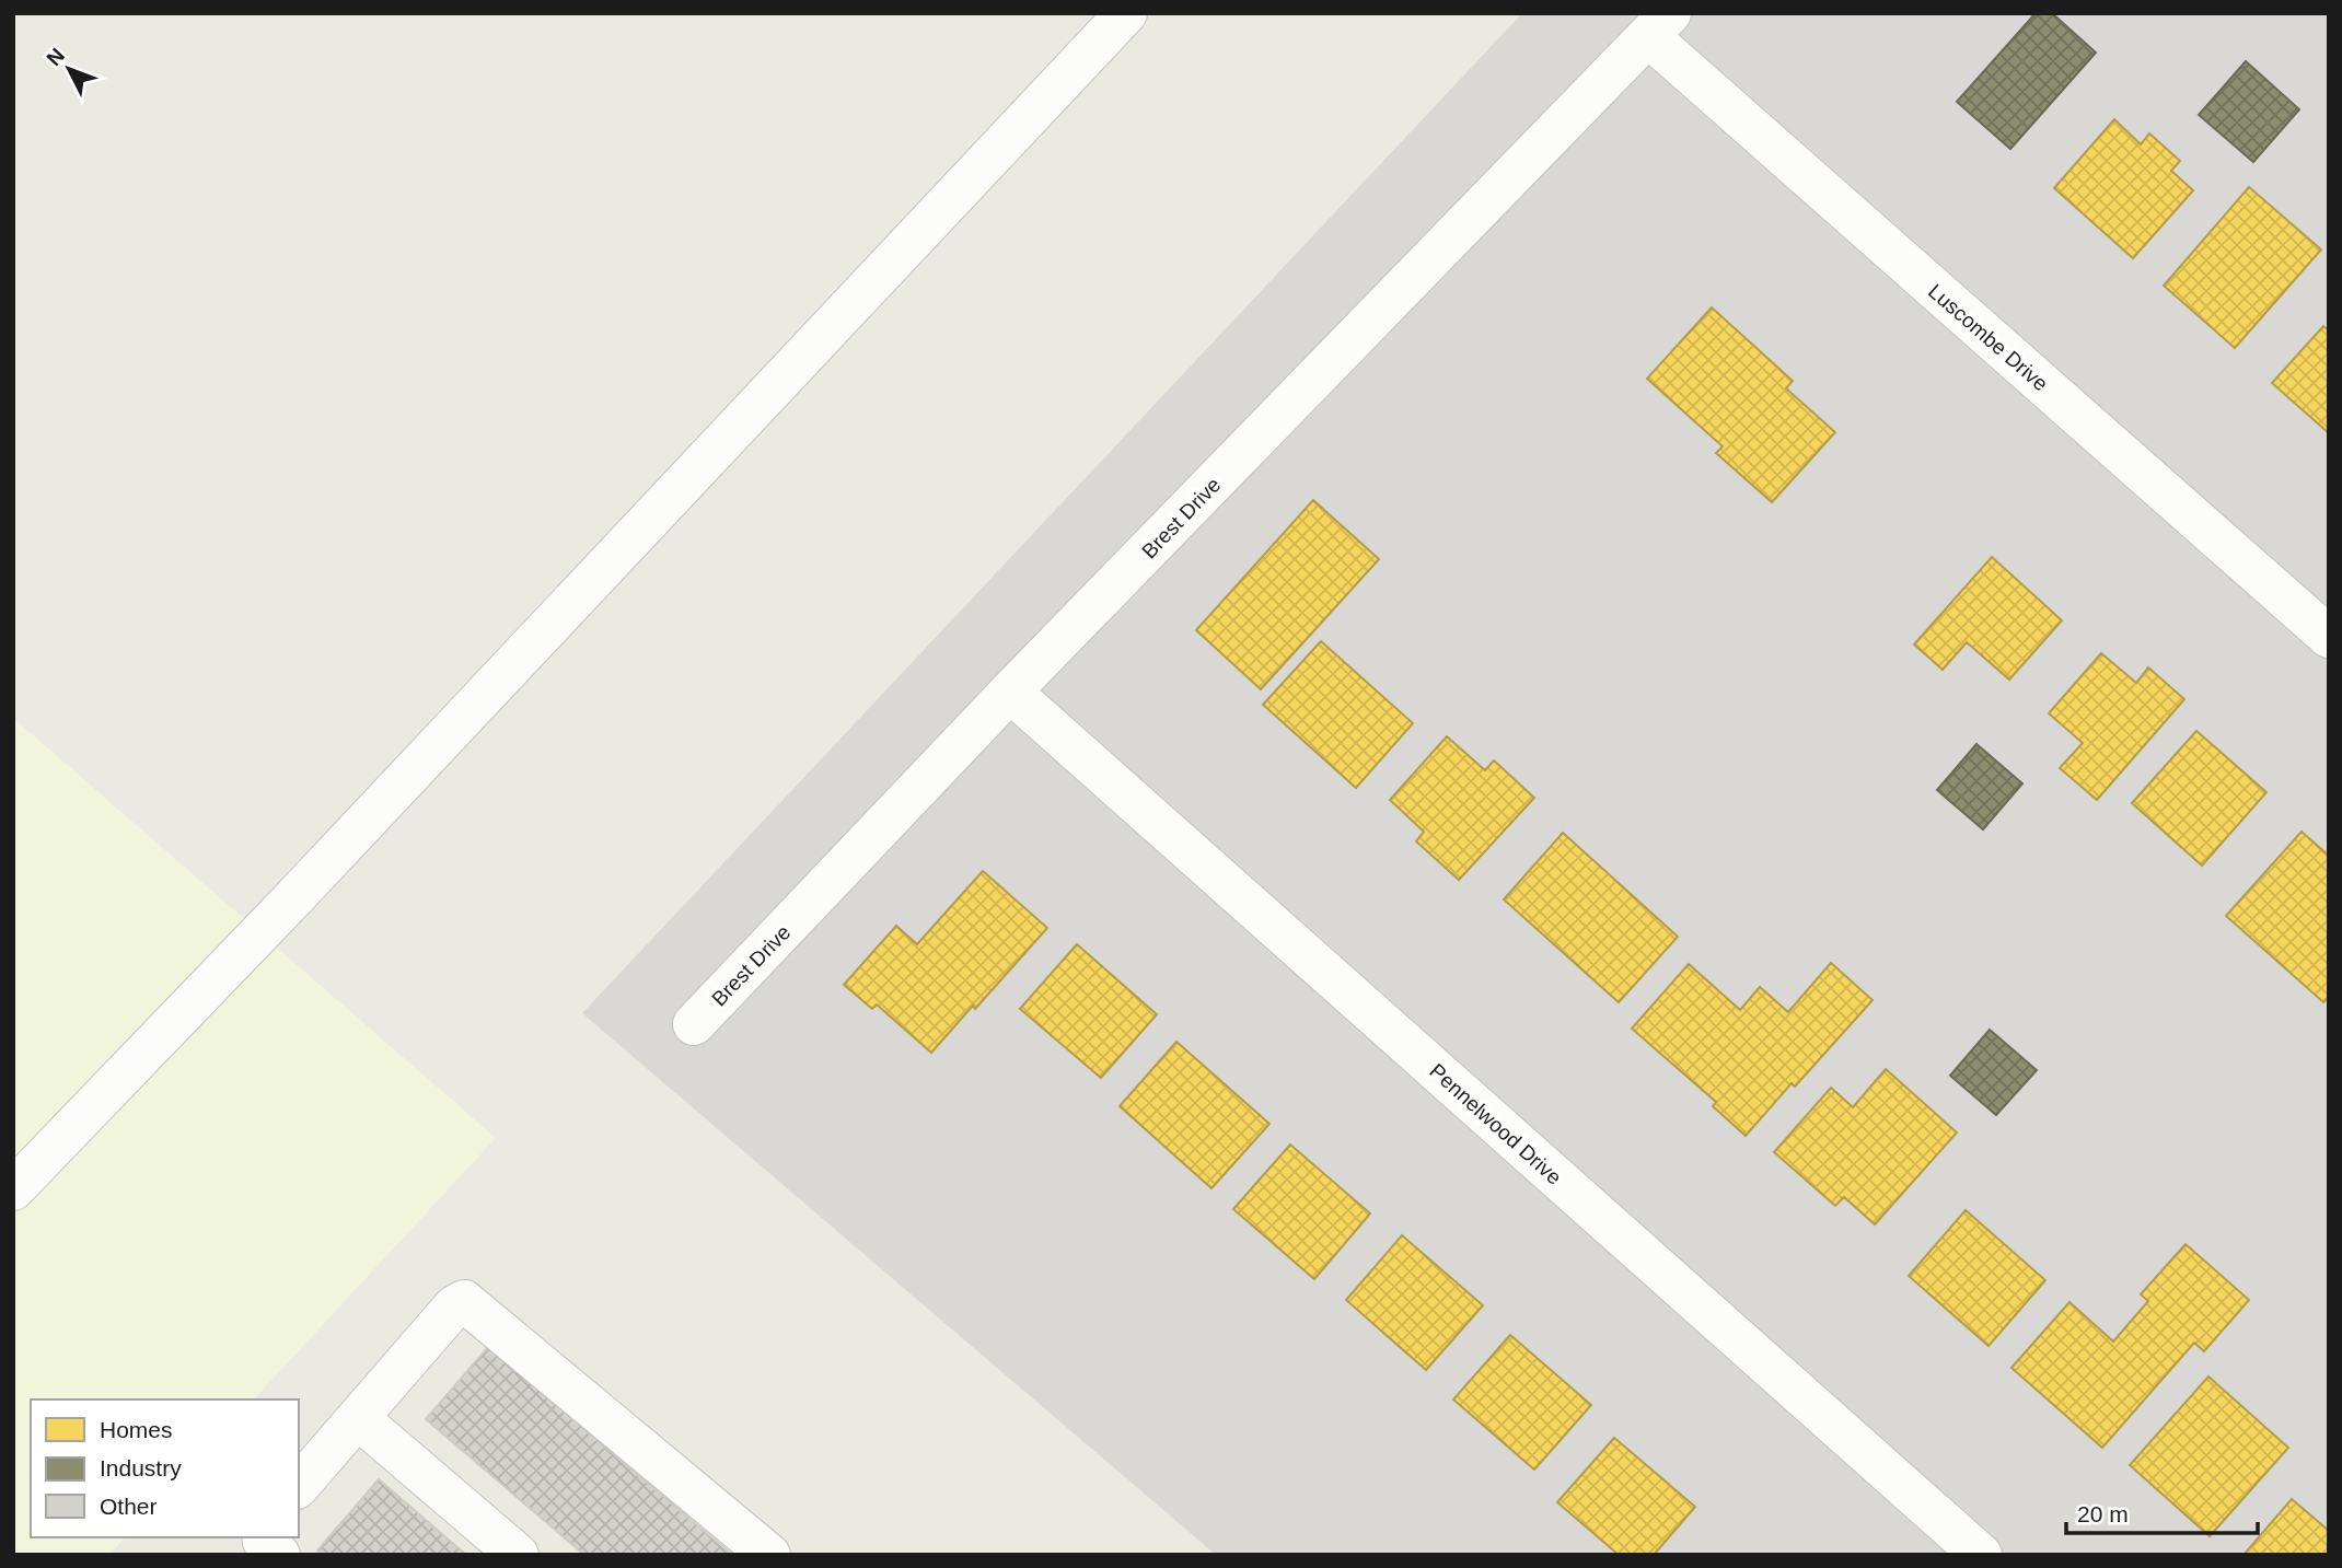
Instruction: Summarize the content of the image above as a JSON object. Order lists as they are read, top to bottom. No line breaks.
{"streets":{"street":["Luscombe Drive","Brest Drive","Pennelwood Drive"]},"crossings":[["Luscombe Drive","Brest Drive"],["Brest Drive","Pennelwood Drive"]],"legend":["Homes","Industry","Other"],"scale_bar":"20 m","north":"top left"}
